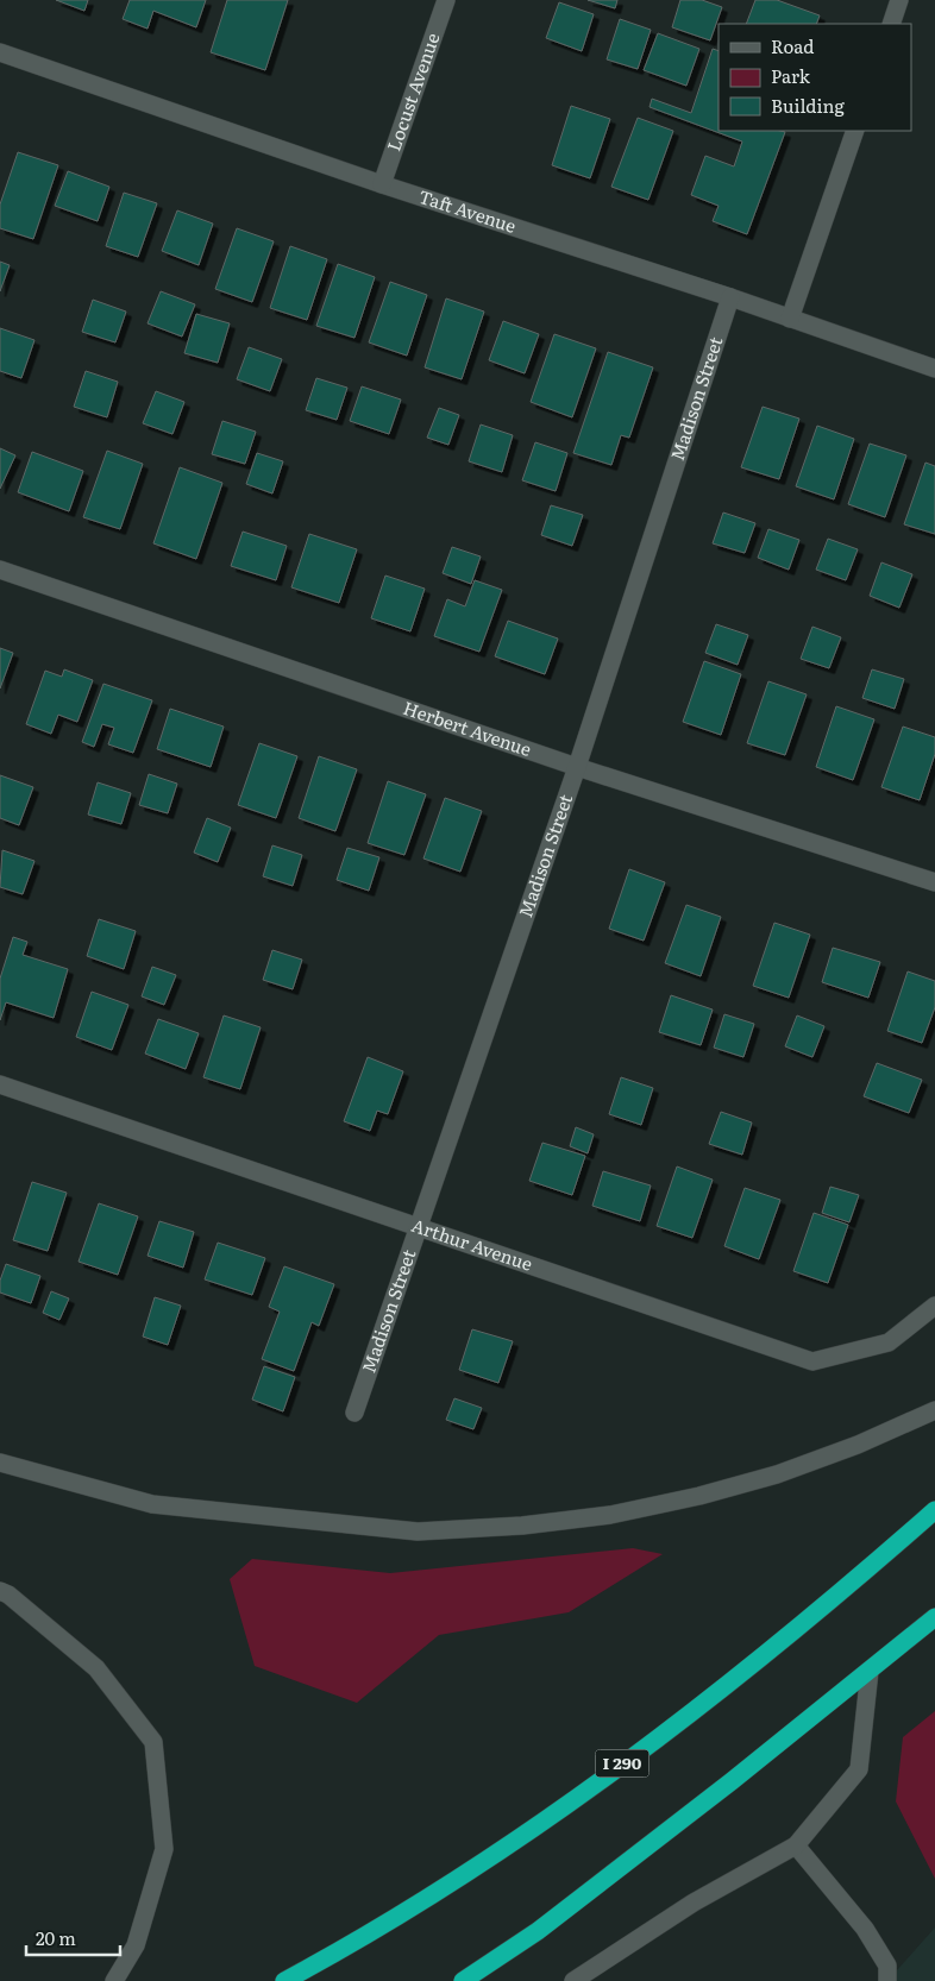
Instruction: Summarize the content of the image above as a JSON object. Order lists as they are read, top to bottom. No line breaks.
{"streets":{"highway":["I 290"],"street":["Locust Avenue","Taft Avenue","Madison Street","Herbert Avenue","Arthur Avenue"]},"crossings":[["Locust Avenue","Taft Avenue"],["Taft Avenue","Madison Street"],["Madison Street","Herbert Avenue"],["Madison Street","Arthur Avenue"]],"legend":["Road","Park","Building"],"scale_bar":"20 m"}
